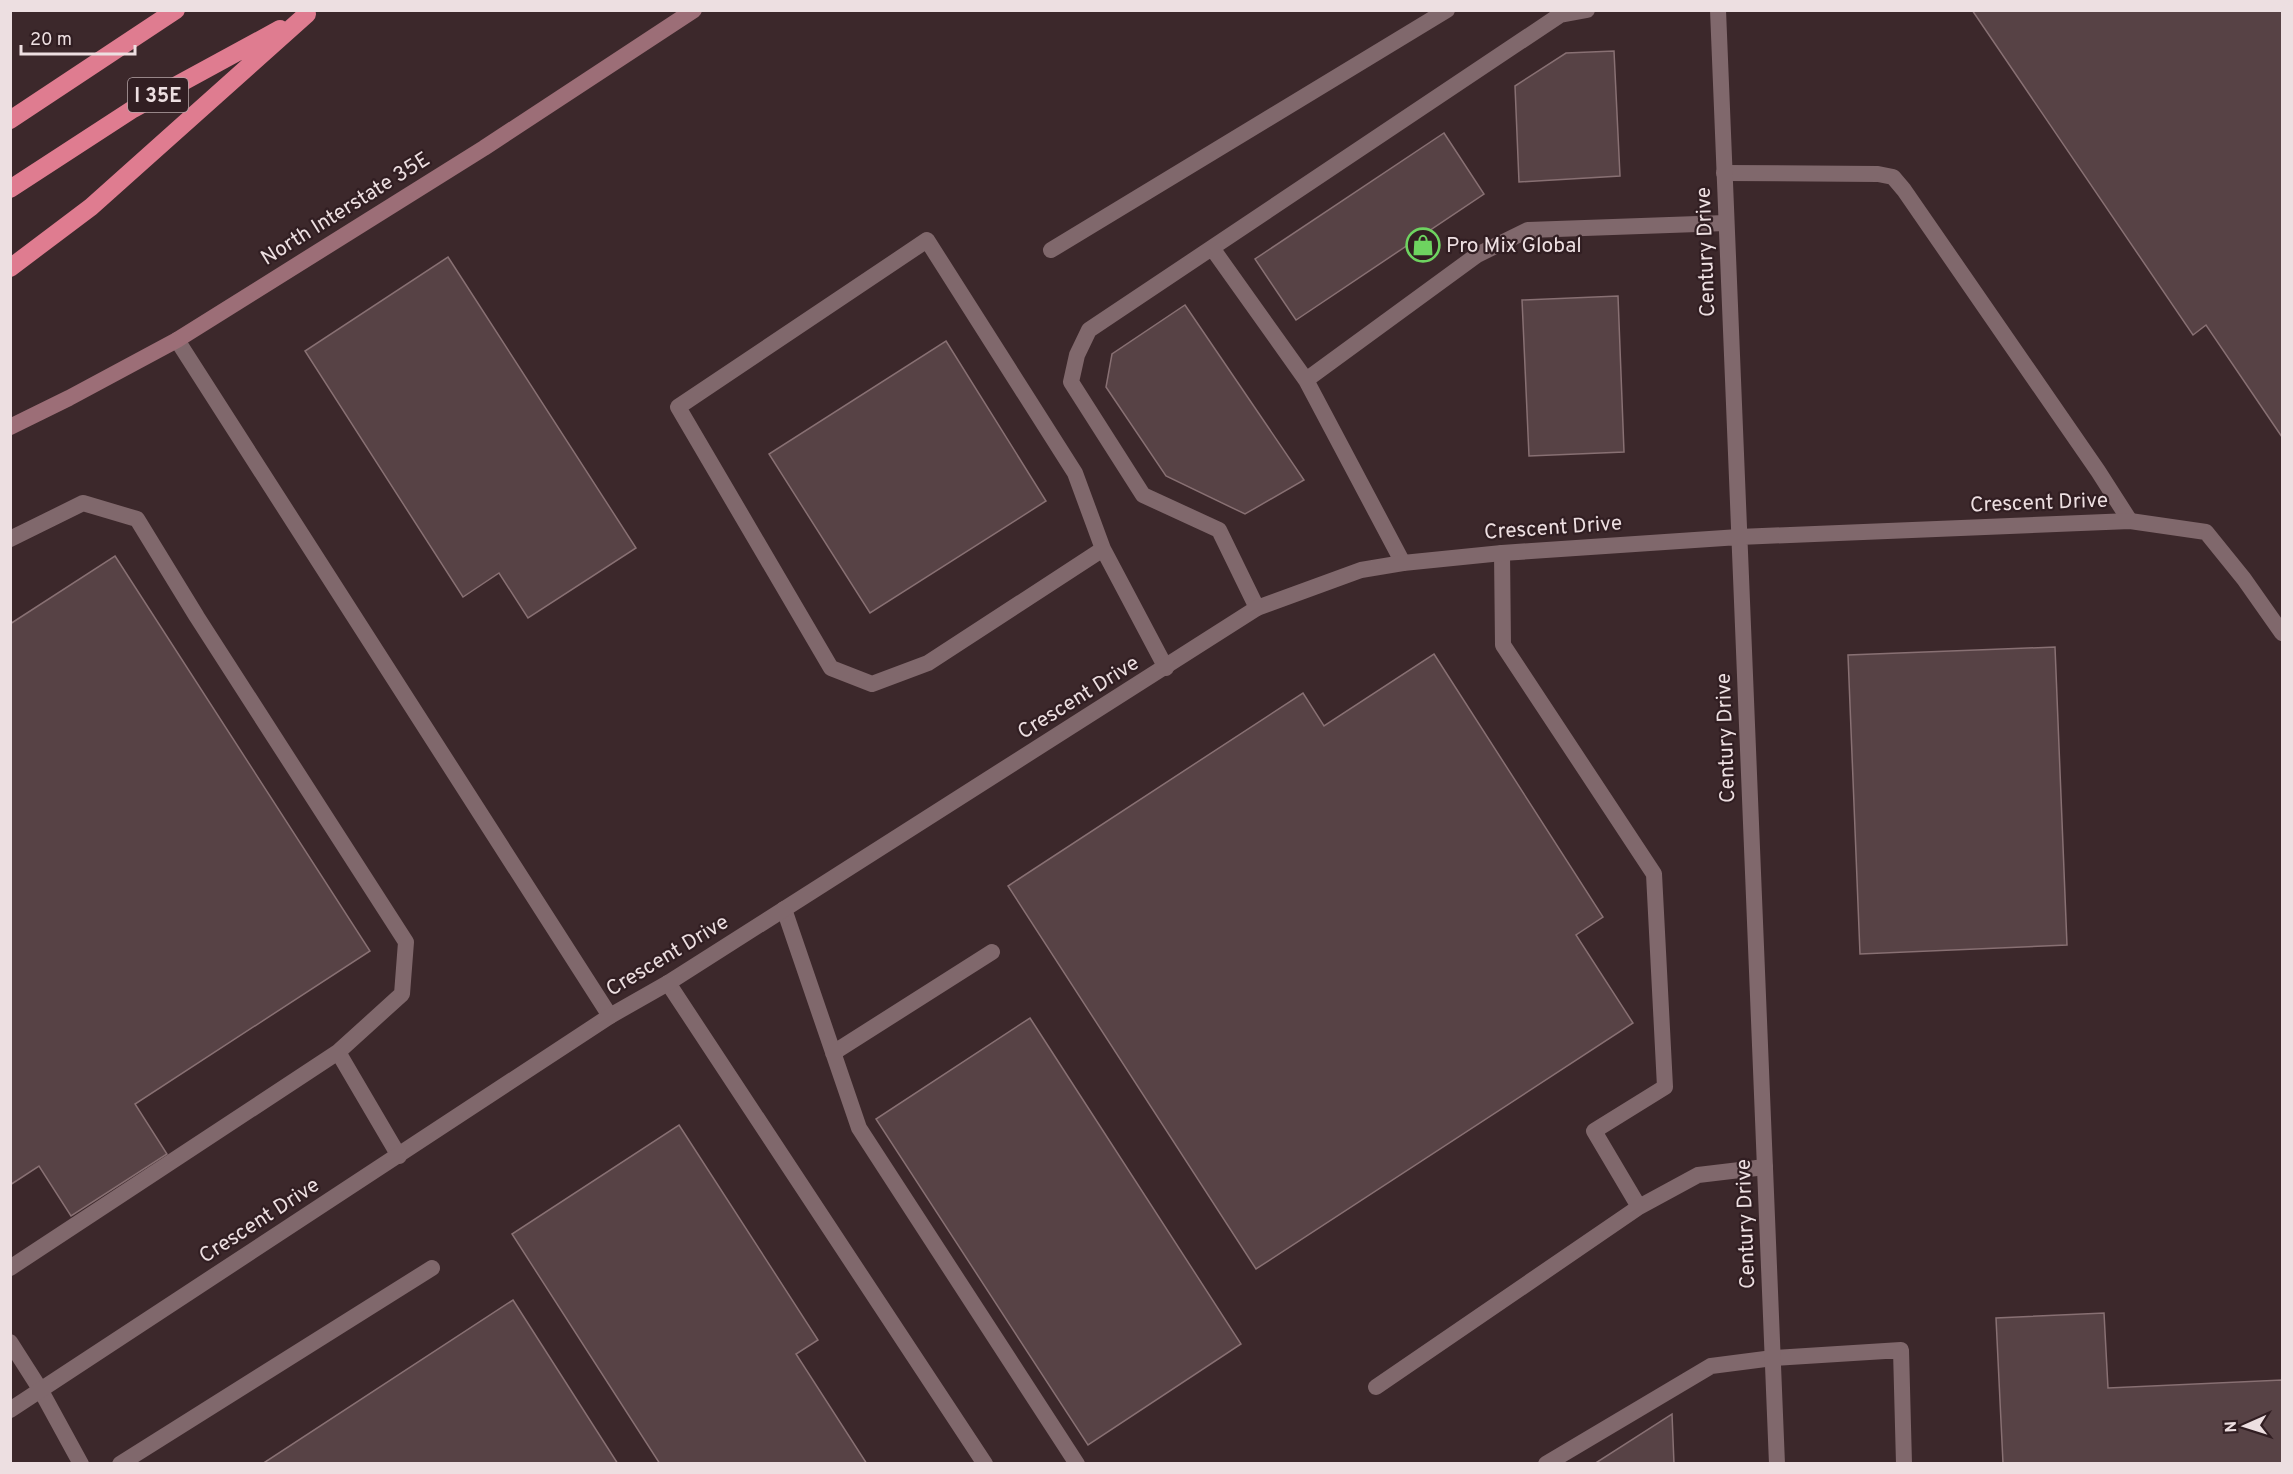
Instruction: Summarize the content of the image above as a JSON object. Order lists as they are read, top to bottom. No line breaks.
{"streets":{"highway":["I 35E"],"main road":["North Interstate 35E"],"street":["Century Drive","Crescent Drive"]},"crossings":[["Century Drive","Crescent Drive"]],"places":{"shop":["Pro Mix Global"]},"scale_bar":"20 m","north":"left"}
